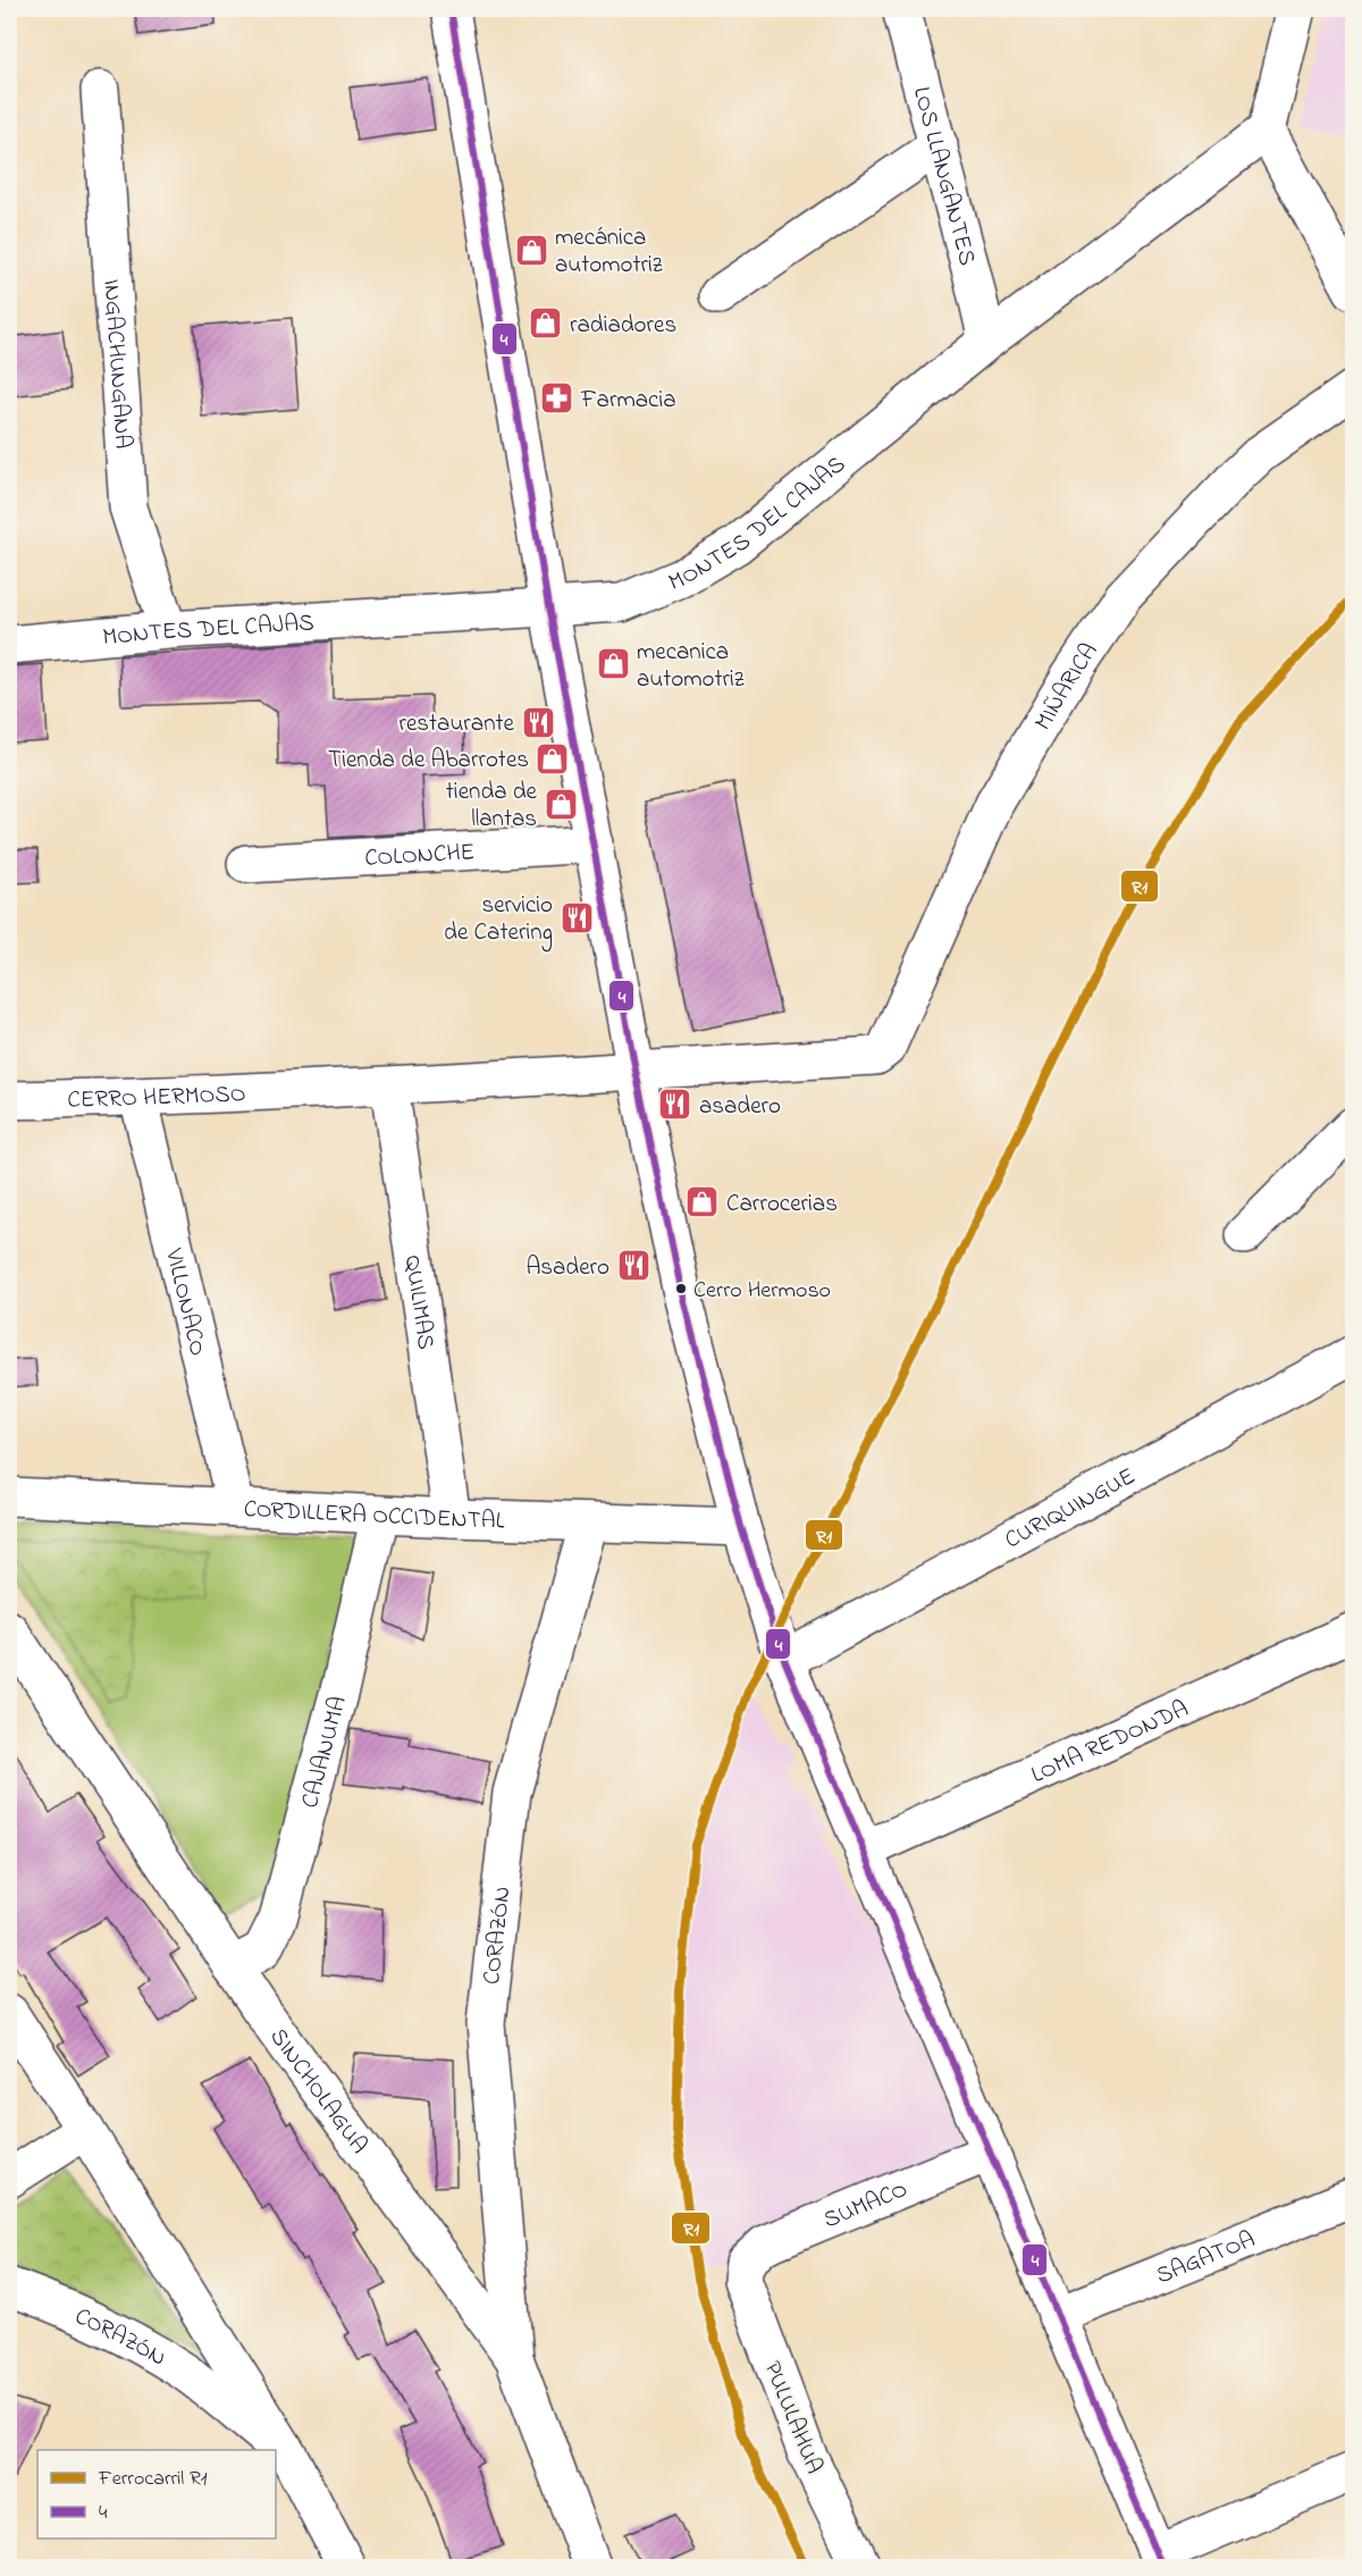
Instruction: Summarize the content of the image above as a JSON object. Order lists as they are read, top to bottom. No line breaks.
{"streets":{"street":["LOS LLANGANTES","INGACHUNGANA","MONTES DEL CAJAS","MIÑARICA","COLONCHE","CERRO HERMOSO","VILLONACO","QUILIMAS","CURIQUINGUE","CORDILLERA OCCIDENTAL","LOMA REDONDA","CAJANUMA","CORAZÓN","SINCHOLAGUA","SUMACO","SAGATOA","PULULAHUA"]},"crossings":[["LOS LLANGANTES","MONTES DEL CAJAS"],["INGACHUNGANA","MONTES DEL CAJAS"],["MIÑARICA","CERRO HERMOSO"],["CERRO HERMOSO","VILLONACO"],["CERRO HERMOSO","QUILIMAS"],["VILLONACO","CORDILLERA OCCIDENTAL"],["QUILIMAS","CORDILLERA OCCIDENTAL"],["CORDILLERA OCCIDENTAL","CAJANUMA"],["CORDILLERA OCCIDENTAL","CORAZÓN"],["CAJANUMA","SINCHOLAGUA"],["CORAZÓN","SINCHOLAGUA"],["SUMACO","PULULAHUA"]],"places":{"shop":["mecánica automotriz","radiadores","mecanica automotriz","Tienda de Abarrotes","tienda de llantas","Carrocerias"],"pharmacy":["Farmacia"],"restaurant":["restaurante","servicio de Catering","asadero","Asadero"],"other":["Cerro Hermoso"]},"lines":["transit line 4","rail line R1"],"legend":["Ferrocarril R1","4"]}
